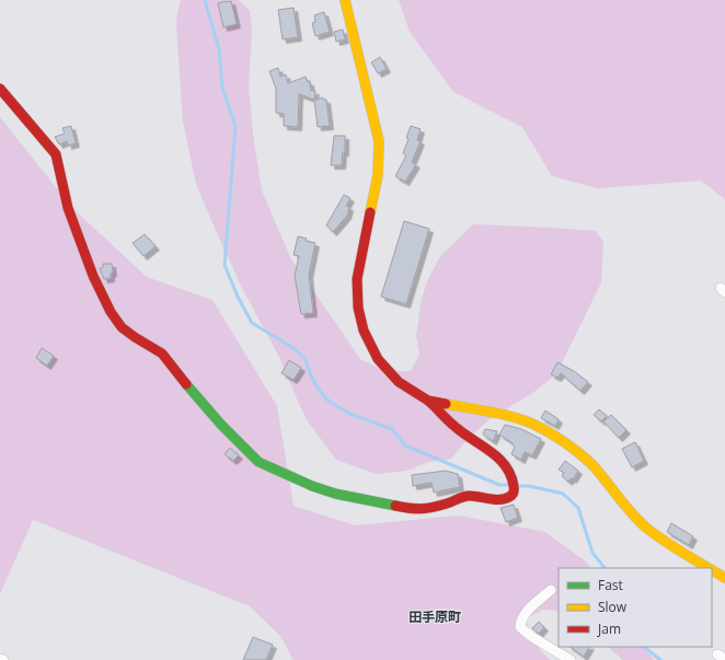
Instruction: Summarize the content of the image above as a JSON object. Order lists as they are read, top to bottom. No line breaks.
{"districts":["田手原町"],"legend":["Fast","Slow","Jam"]}
